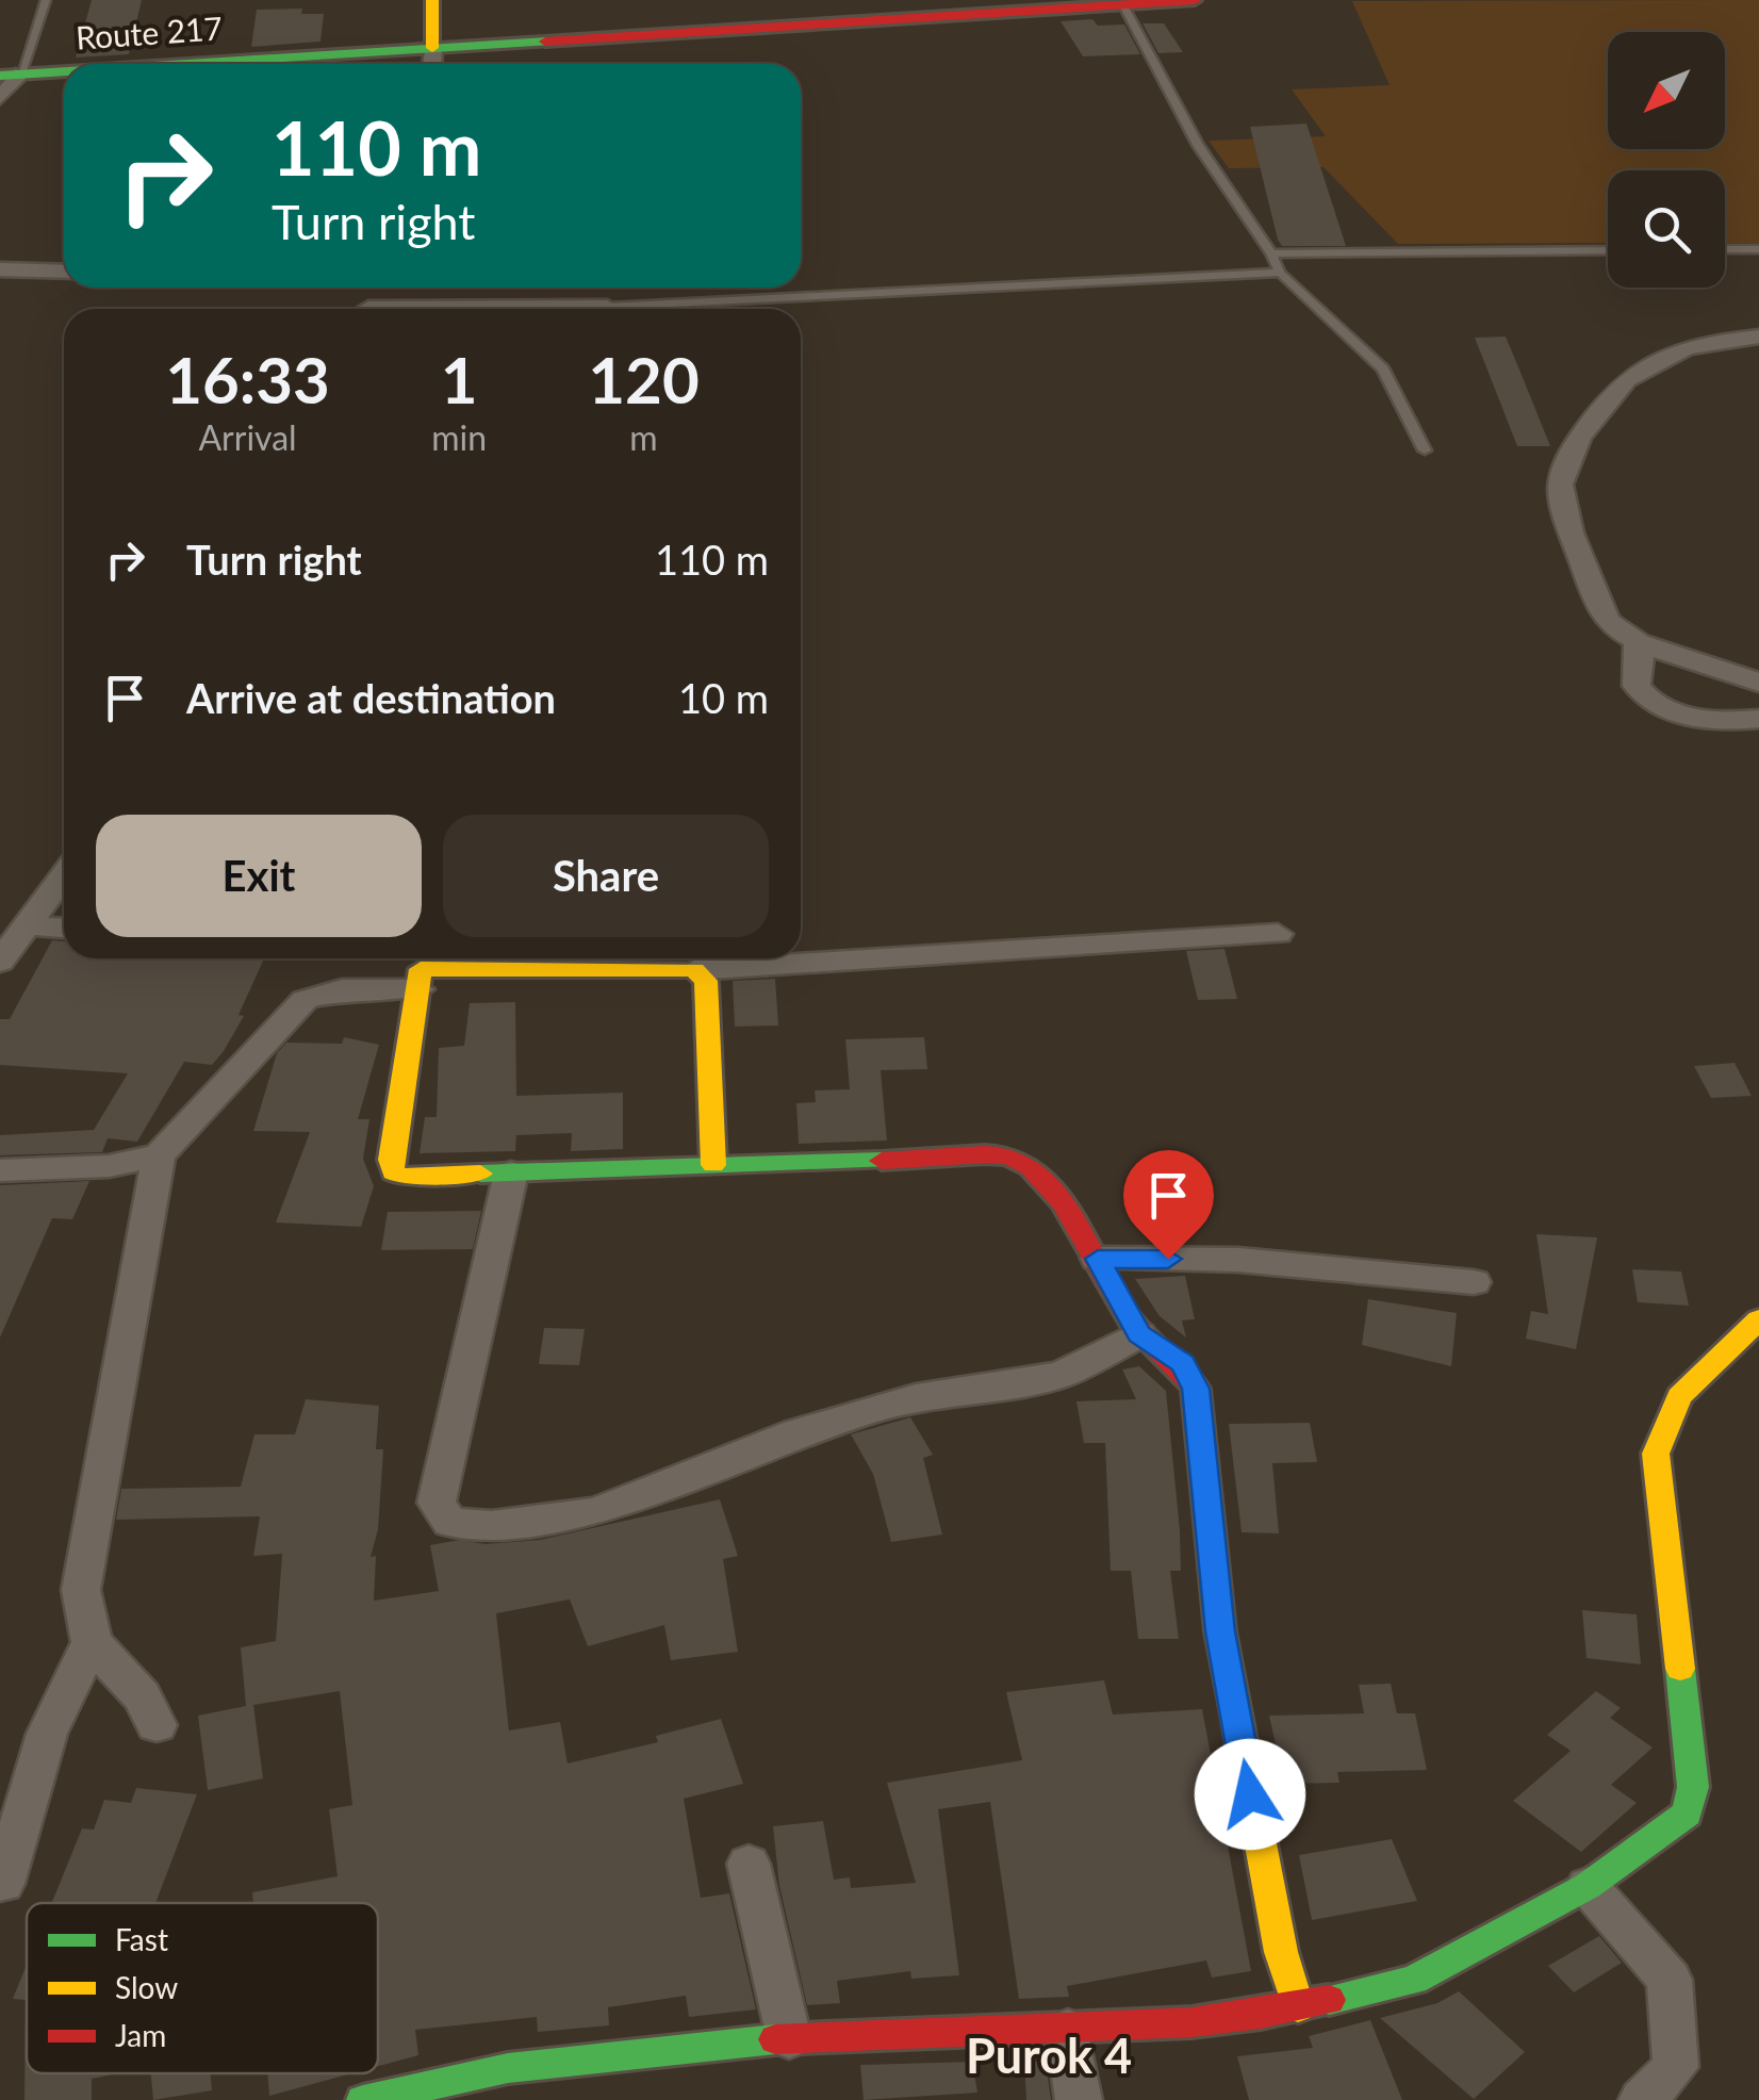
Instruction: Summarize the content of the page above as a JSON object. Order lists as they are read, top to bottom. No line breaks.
{"streets":{"street":["Route 217"]},"districts":["Purok 4"],"legend":["Fast","Slow","Jam"],"north":"bottom left","page":{"turn":["110 m","Turn right"],"eta":["16:33","Arrival","1","min","120","m"],"list":[{"name":"Turn right","value":"110 m"},{"name":"Arrive at destination","value":"10 m"}],"buttons":["Exit","Share"]}}
